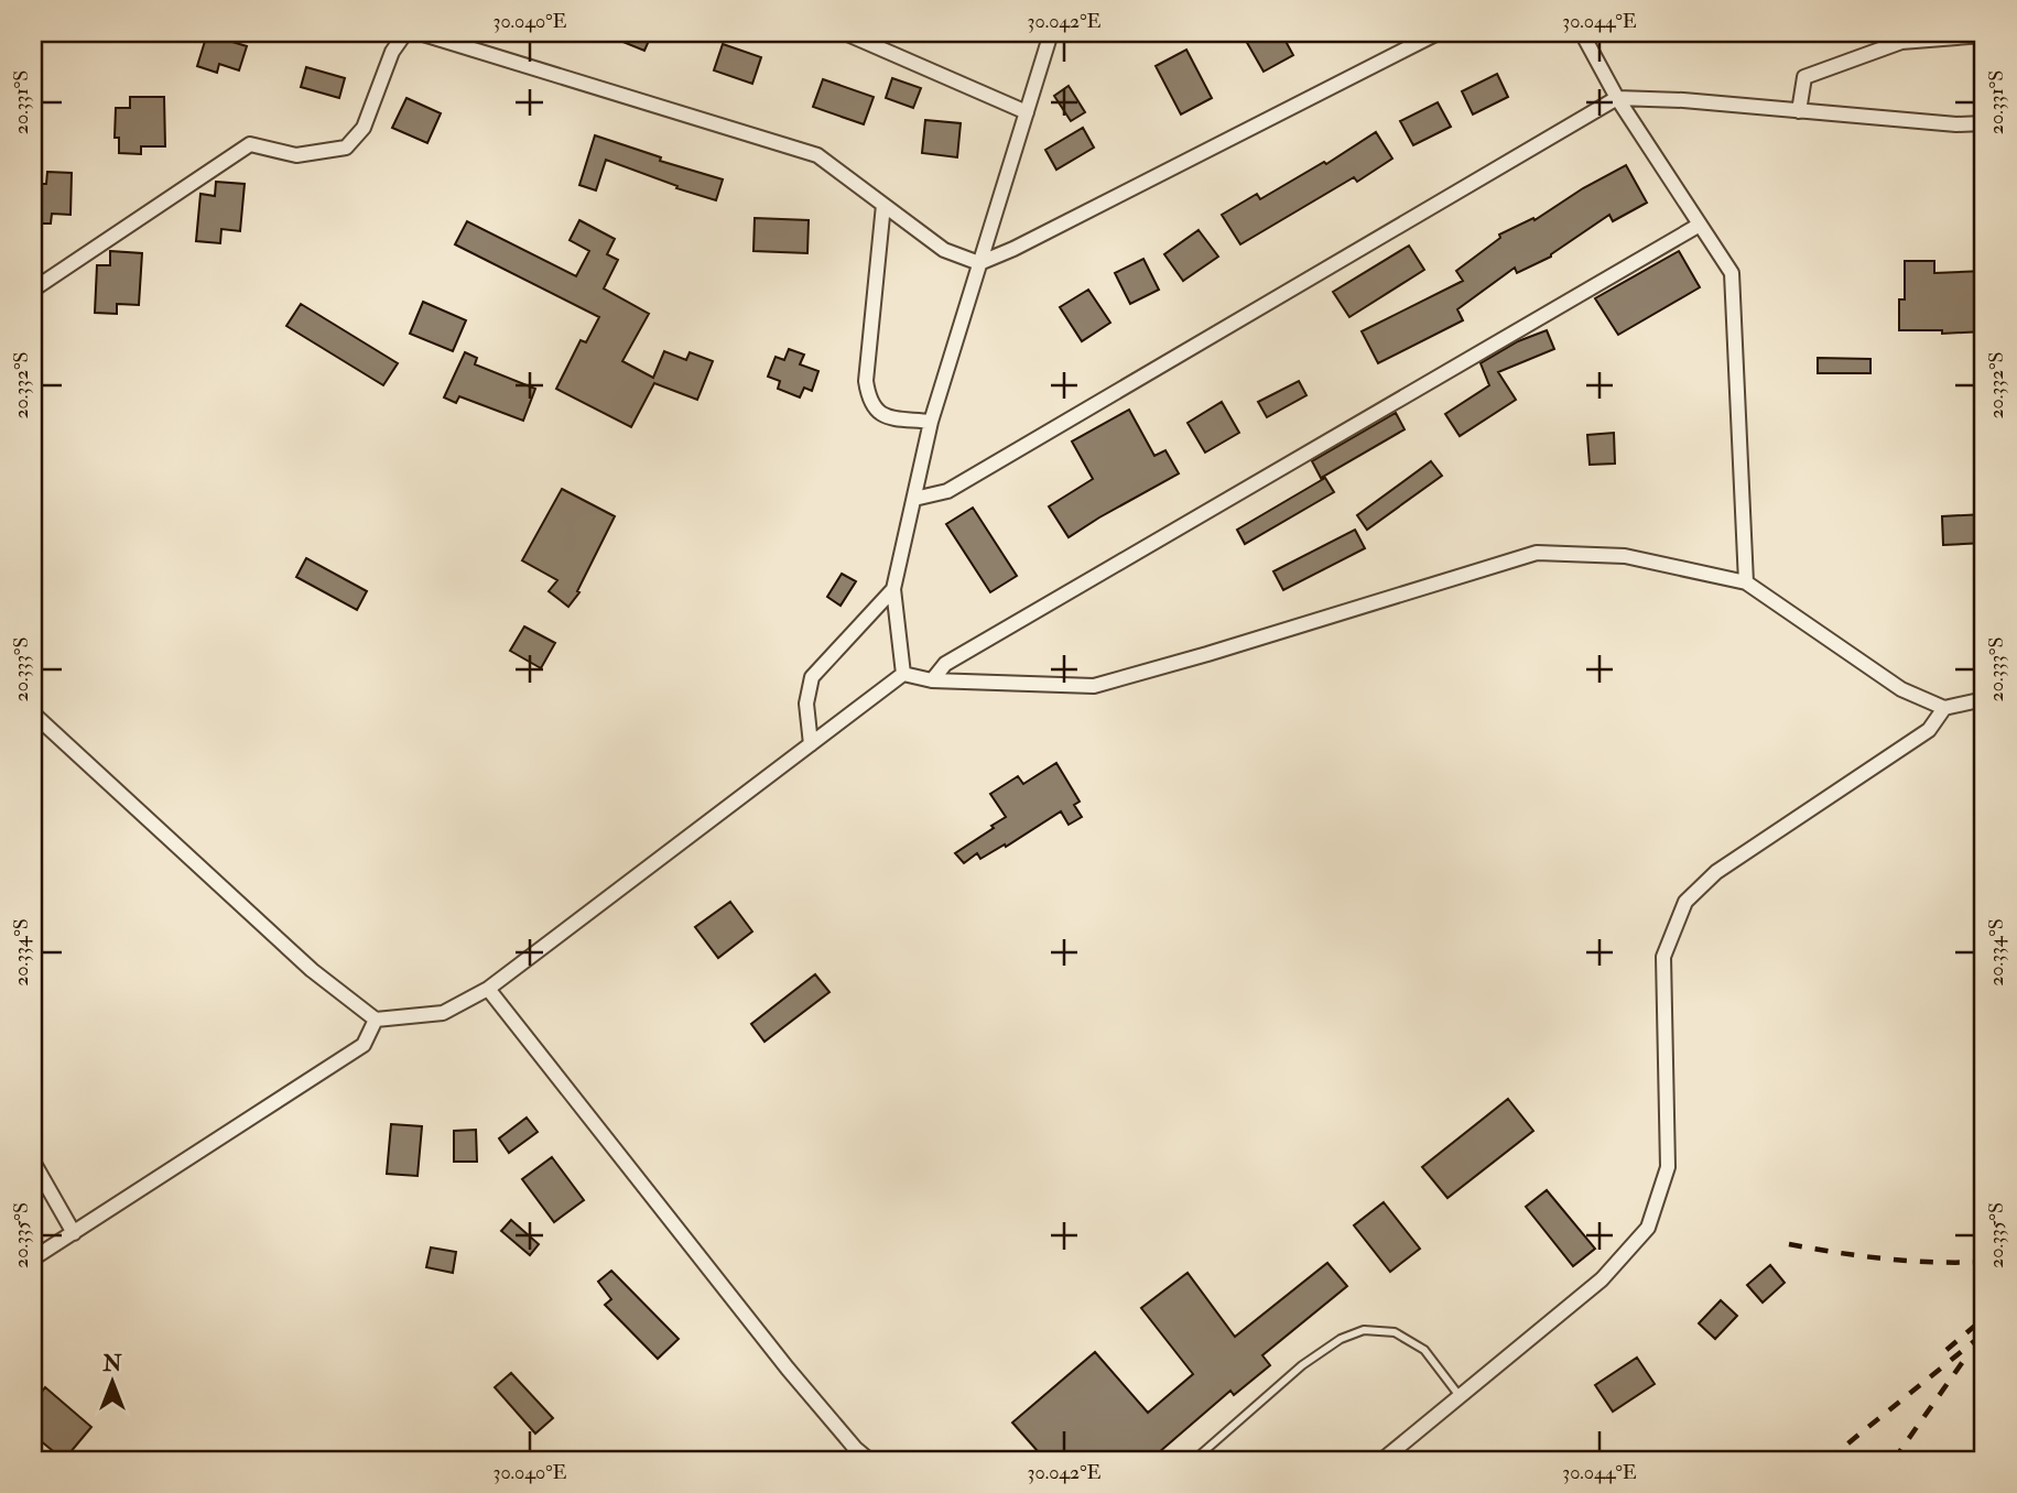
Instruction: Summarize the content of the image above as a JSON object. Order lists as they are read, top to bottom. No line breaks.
{"north":"top","coordinates":["30.040°E","30.042°E","30.044°E","20.331°S","20.332°S","20.333°S","20.334°S","20.335°S"]}
